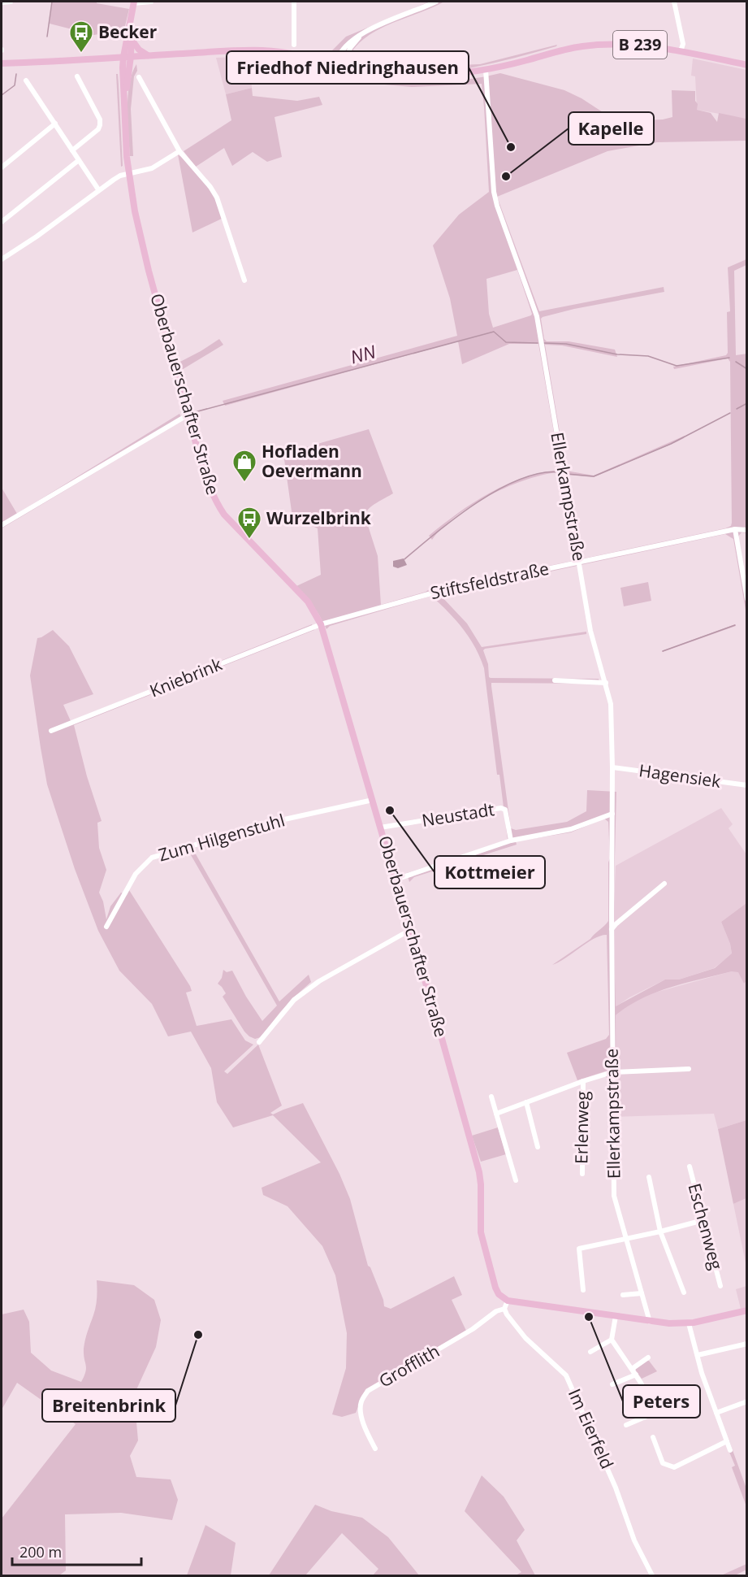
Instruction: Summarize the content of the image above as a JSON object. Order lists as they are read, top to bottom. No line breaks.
{"streets":{"main road":["B 239","Oberbauerschafter Straße"],"street":["Ellerkampstraße","Stiftsfeldstraße","Kniebrink","Hagensiek","Neustadt","Zum Hilgenstuhl","Erlenweg","Eschenweg","Grofflith","Im Eierfeld"]},"crossings":[["B 239","Oberbauerschafter Straße"],["B 239","Ellerkampstraße"],["Oberbauerschafter Straße","Stiftsfeldstraße"],["Oberbauerschafter Straße","Kniebrink"],["Oberbauerschafter Straße","Neustadt"],["Oberbauerschafter Straße","Zum Hilgenstuhl"],["Ellerkampstraße","Stiftsfeldstraße"],["Ellerkampstraße","Hagensiek"],["Stiftsfeldstraße","Kniebrink"],["Grofflith","Im Eierfeld"]],"water":["NN"],"places":{"bus stop":["Becker","Wurzelbrink"],"other":["Friedhof Niedringhausen","Kapelle","Kottmeier","Peters","Breitenbrink"],"shop":["Hofladen Oevermann"]},"scale_bar":"200 m"}
